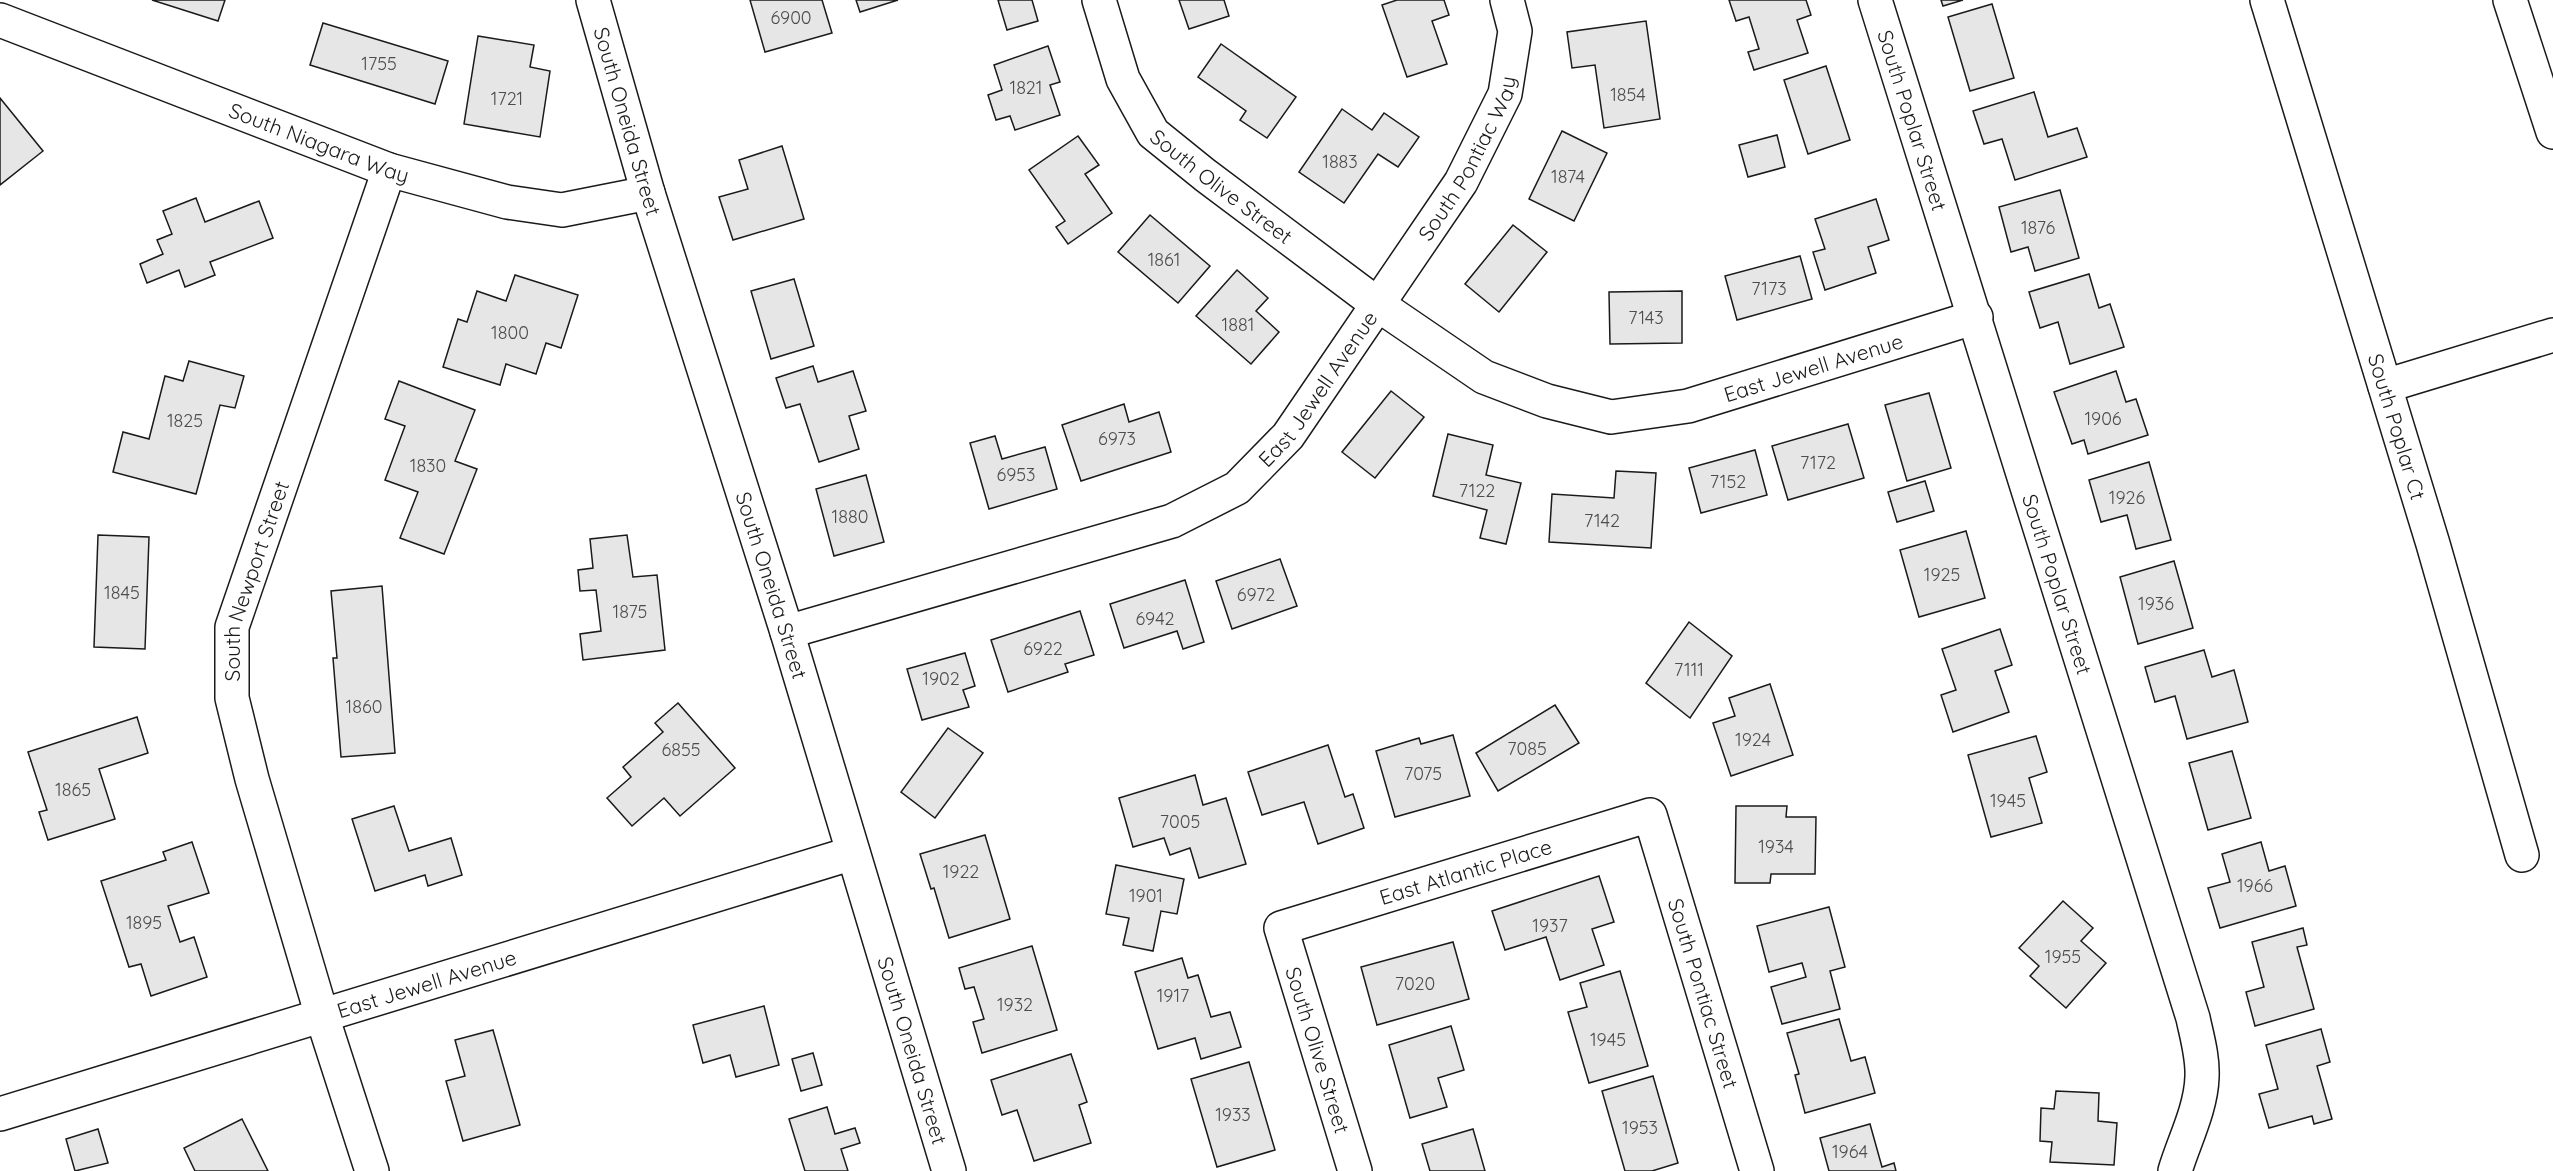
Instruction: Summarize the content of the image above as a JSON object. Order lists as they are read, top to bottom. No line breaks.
{"streets":{"street":["South Poplar Street","South Oneida Street","South Niagara Way","South Pontiac Way","South Olive Street","East Jewell Avenue","South Poplar Ct","South Newport Street","East Atlantic Place","South Pontiac Street"]},"crossings":[["South Poplar Street","East Jewell Avenue"],["South Oneida Street","South Niagara Way"],["South Oneida Street","East Jewell Avenue"],["South Niagara Way","South Newport Street"],["South Pontiac Way","South Olive Street"],["South Pontiac Way","East Jewell Avenue"],["South Olive Street","East Jewell Avenue"],["South Olive Street","East Atlantic Place"],["East Jewell Avenue","South Newport Street"],["East Atlantic Place","South Pontiac Street"]],"house_numbers":["6900","1755","1821","1854","1721","1883","1874","1876","1861","7173","7143","1881","1800","1906","1825","6973","7172","1830","6953","7152","7122","1926","1880","7142","1925","1845","6972","1936","1875","6942","6922","7111","1902","1860","1924","7085","6855","7075","1865","1945","7005","1934","1922","1966","1901","1895","1937","1955","7020","1917","1932","1945","1933","1953","1964"]}
